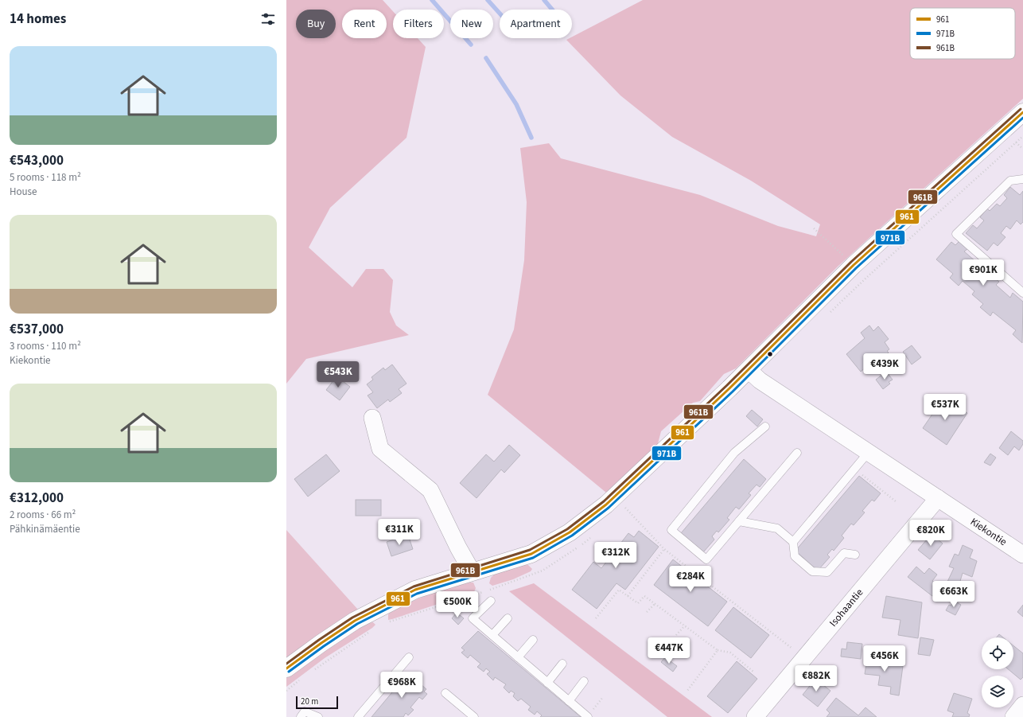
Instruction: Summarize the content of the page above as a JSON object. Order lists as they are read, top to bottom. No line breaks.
{"streets":{"street":["Kiekontie","Isohaantie"]},"crossings":[["Kiekontie","Isohaantie"]],"lines":["transit line 961B","transit line 961","transit line 971B"],"legend":["961","971B","961B"],"scale_bar":"20 m","page":{"heading":"14 homes","chip":["Buy","Rent","Filters","New","Apartment"],"list":[{"name":"€543,000","note":"5 rooms · 118 m² · House"},{"name":"€537,000","note":"3 rooms · 110 m² · Kiekontie"},{"name":"€312,000","note":"2 rooms · 66 m² · Pähkinämäentie"}],"price":["€901K","€439K","€543K","€537K","€311K","€820K","€312K","€284K","€663K","€500K","€447K","€456K","€882K","€968K"],"scale":"20 m"}}
